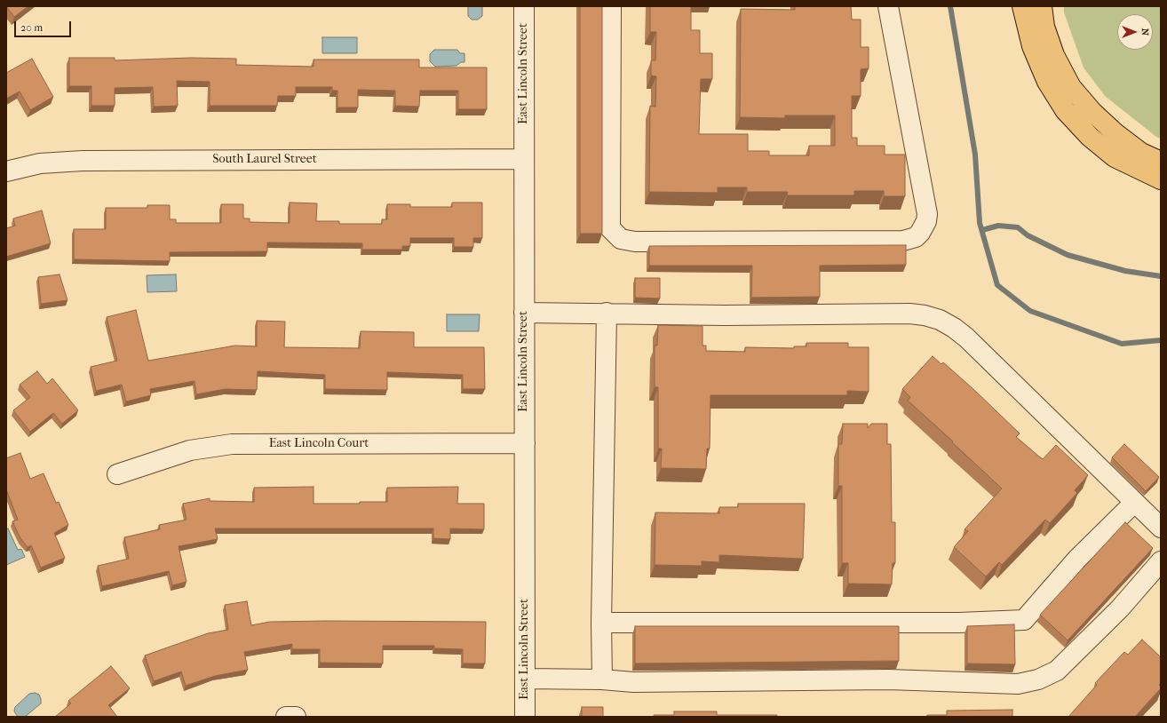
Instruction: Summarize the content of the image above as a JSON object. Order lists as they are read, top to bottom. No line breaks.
{"streets":{"street":["East Lincoln Street","South Laurel Street","East Lincoln Court"]},"crossings":[["East Lincoln Street","South Laurel Street"],["East Lincoln Street","East Lincoln Court"]],"scale_bar":"20 m","north":"right"}
